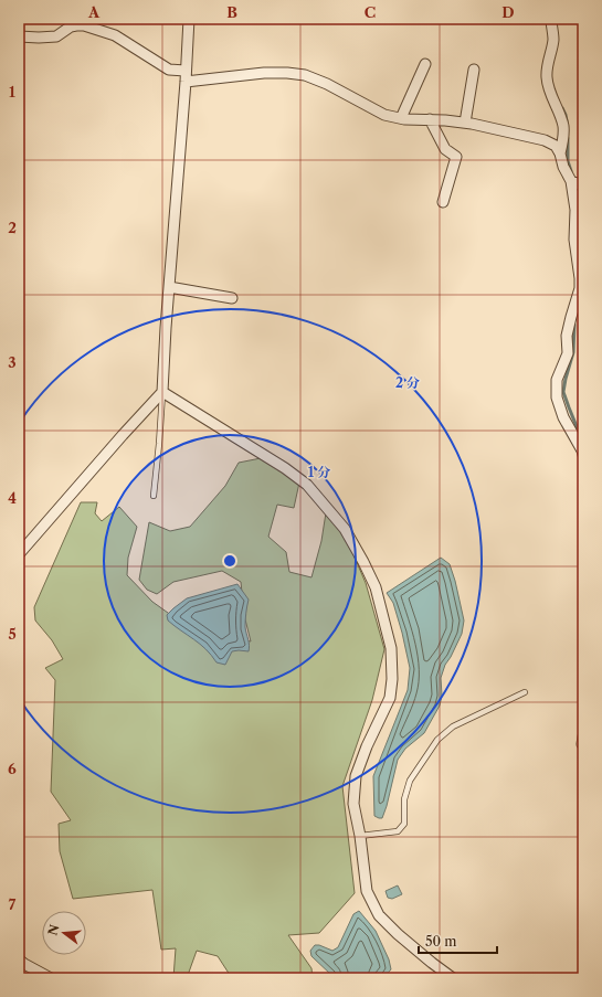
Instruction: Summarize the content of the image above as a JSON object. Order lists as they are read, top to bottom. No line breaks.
{"scale_bar":"50 m","north":"left","grid":{"columns":["A","B","C","D"],"rows":["1","2","3","4","5","6","7"]},"rings":["2 分","1 分"]}
